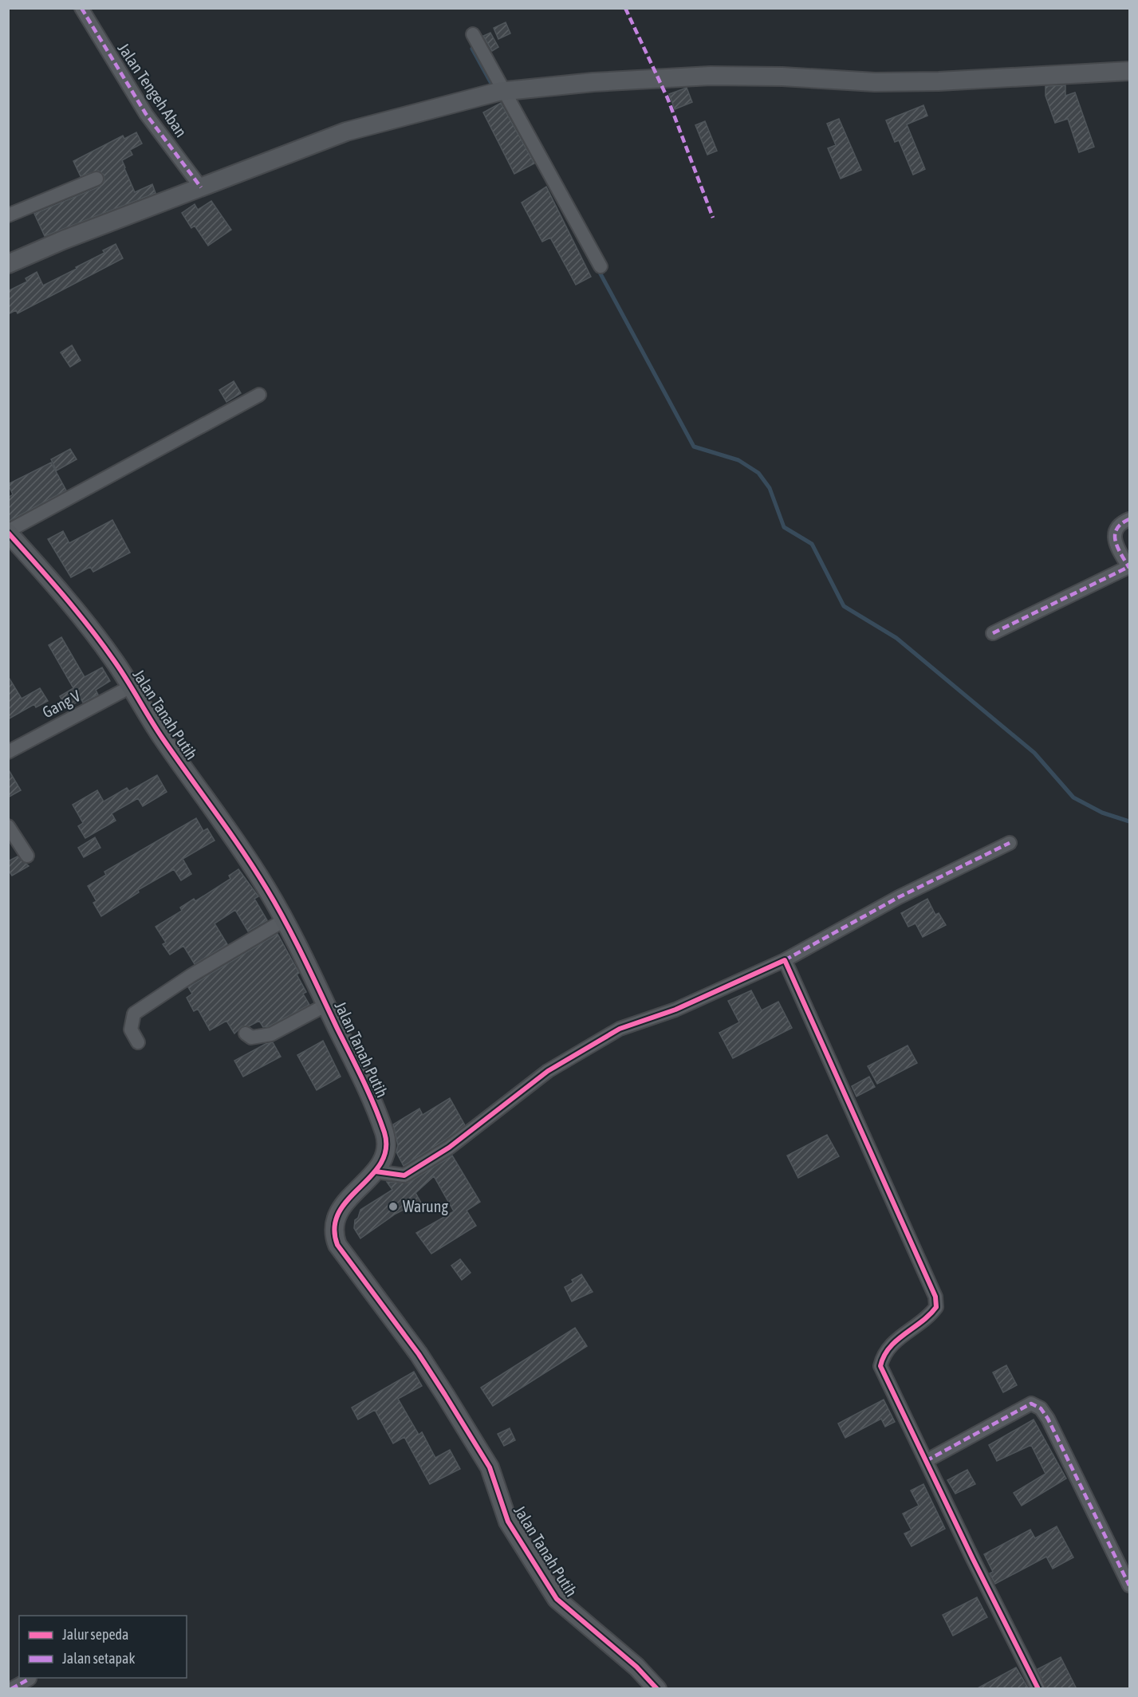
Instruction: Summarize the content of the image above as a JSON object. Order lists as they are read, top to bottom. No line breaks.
{"streets":{"street":["Jalan Tengeh Aban","Gang V","Jalan Tanah Putih"]},"crossings":[["Gang V","Jalan Tanah Putih"]],"places":["Warung"],"legend":["Jalur sepeda","Jalan setapak"]}
